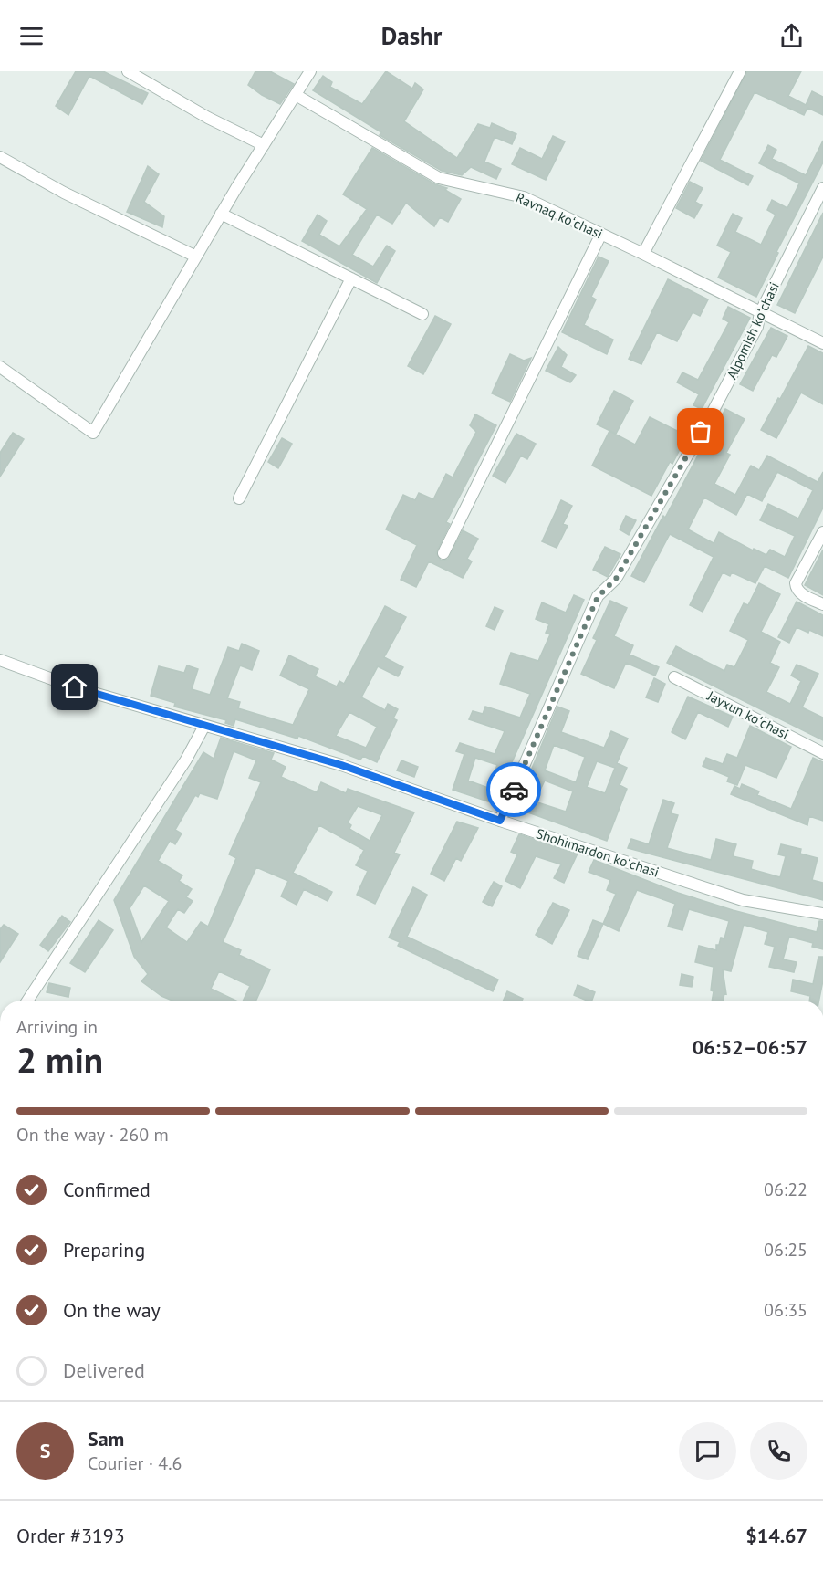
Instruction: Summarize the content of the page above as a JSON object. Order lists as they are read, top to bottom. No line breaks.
{"streets":{"street":["Ravnaq koʻchasi","Alpomish koʻchasi","Jayxun koʻchasi","Shohimardon koʻchasi"]},"crossings":[["Ravnaq koʻchasi","Alpomish koʻchasi"],["Alpomish koʻchasi","Shohimardon koʻchasi"]],"page":{"header":"Dashr","heading":["2 min","Arriving in","06:52–06:57"],"panel":["Sam","Courier · 4.6","Order #3193","$14.67"],"bar":"On the way · 260 m","list":[["Confirmed","06:22"],["Preparing","06:25"],["On the way","06:35"],"Delivered"],"round":"S"}}
